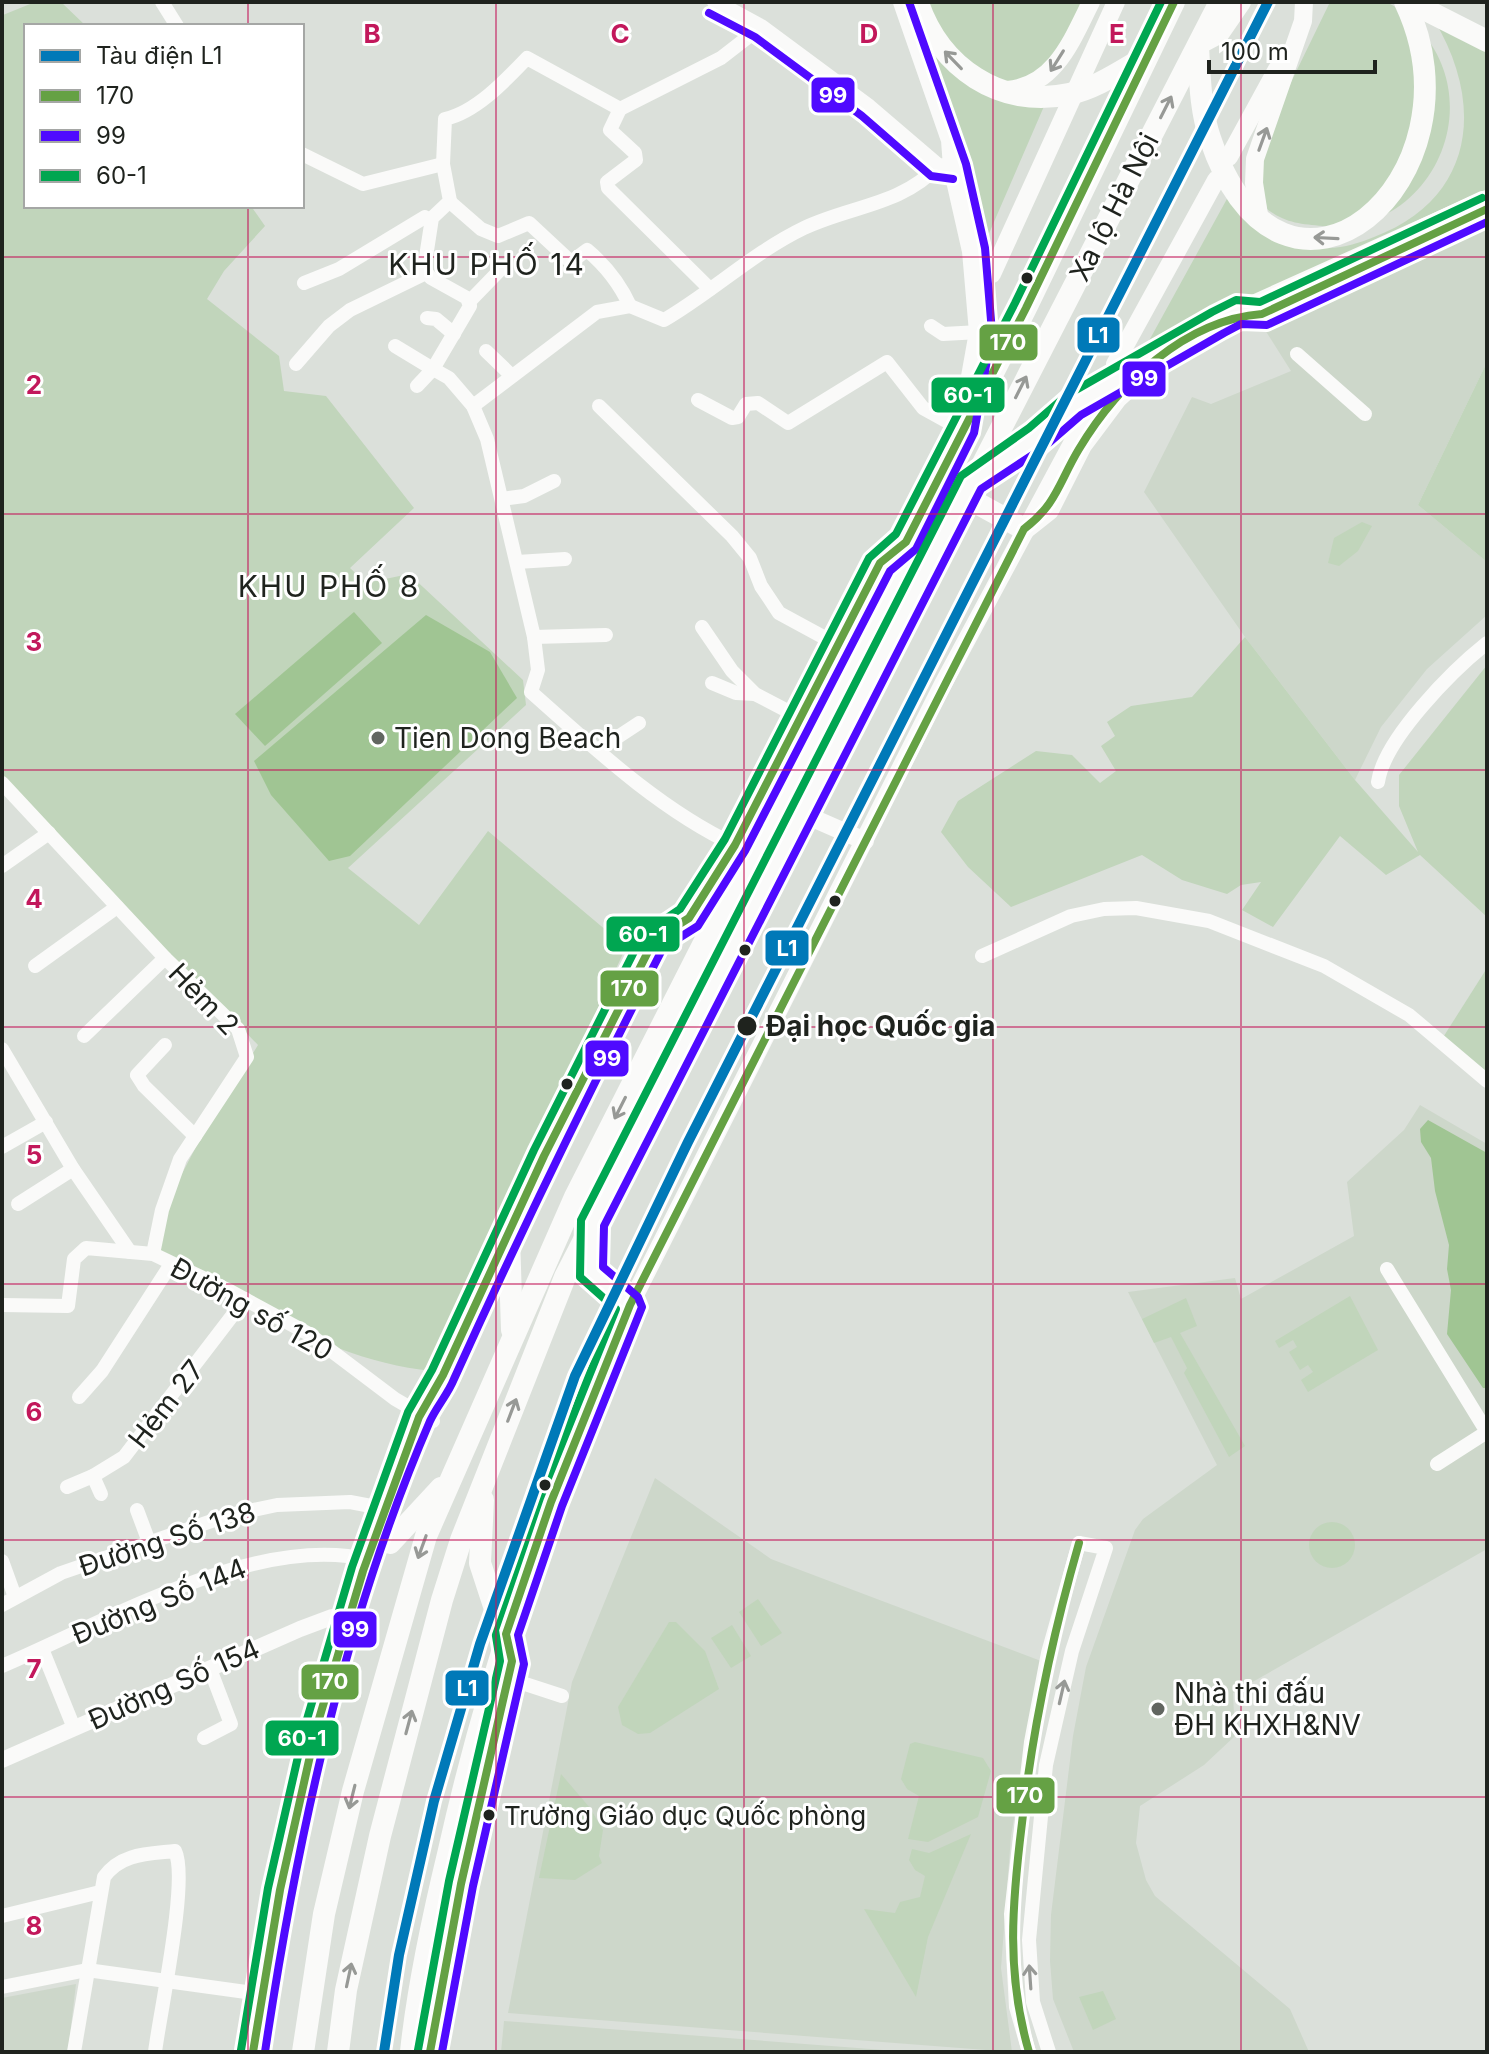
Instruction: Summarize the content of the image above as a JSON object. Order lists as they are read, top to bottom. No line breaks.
{"streets":{"highway":["Xa lộ Hà Nội"],"street":["Hẻm 2","Đường số 120","Hẻm 27","Đường Số 138","Đường Số 144","Đường Số 154"]},"crossings":[["Xa lộ Hà Nội","Đường số 120"],["Xa lộ Hà Nội","Đường Số 138"],["Xa lộ Hà Nội","Đường Số 144"],["Xa lộ Hà Nội","Đường Số 154"],["Hẻm 2","Đường số 120"],["Đường số 120","Hẻm 27"]],"districts":["KHU PHỐ 14","KHU PHỐ 8"],"places":["Tien Dong Beach","Đại học Quốc gia","Nhà thi đấu ĐH KHXH&NV","Trường Giáo dục Quốc phòng"],"lines":["metro line L1","transit line 170","transit line 99","transit line 60-1"],"legend":["Tàu điện L1","170","99","60-1"],"scale_bar":"100 m","grid":{"columns":["B","C","D","E"],"rows":["2","3","4","5","6","7","8"]}}
